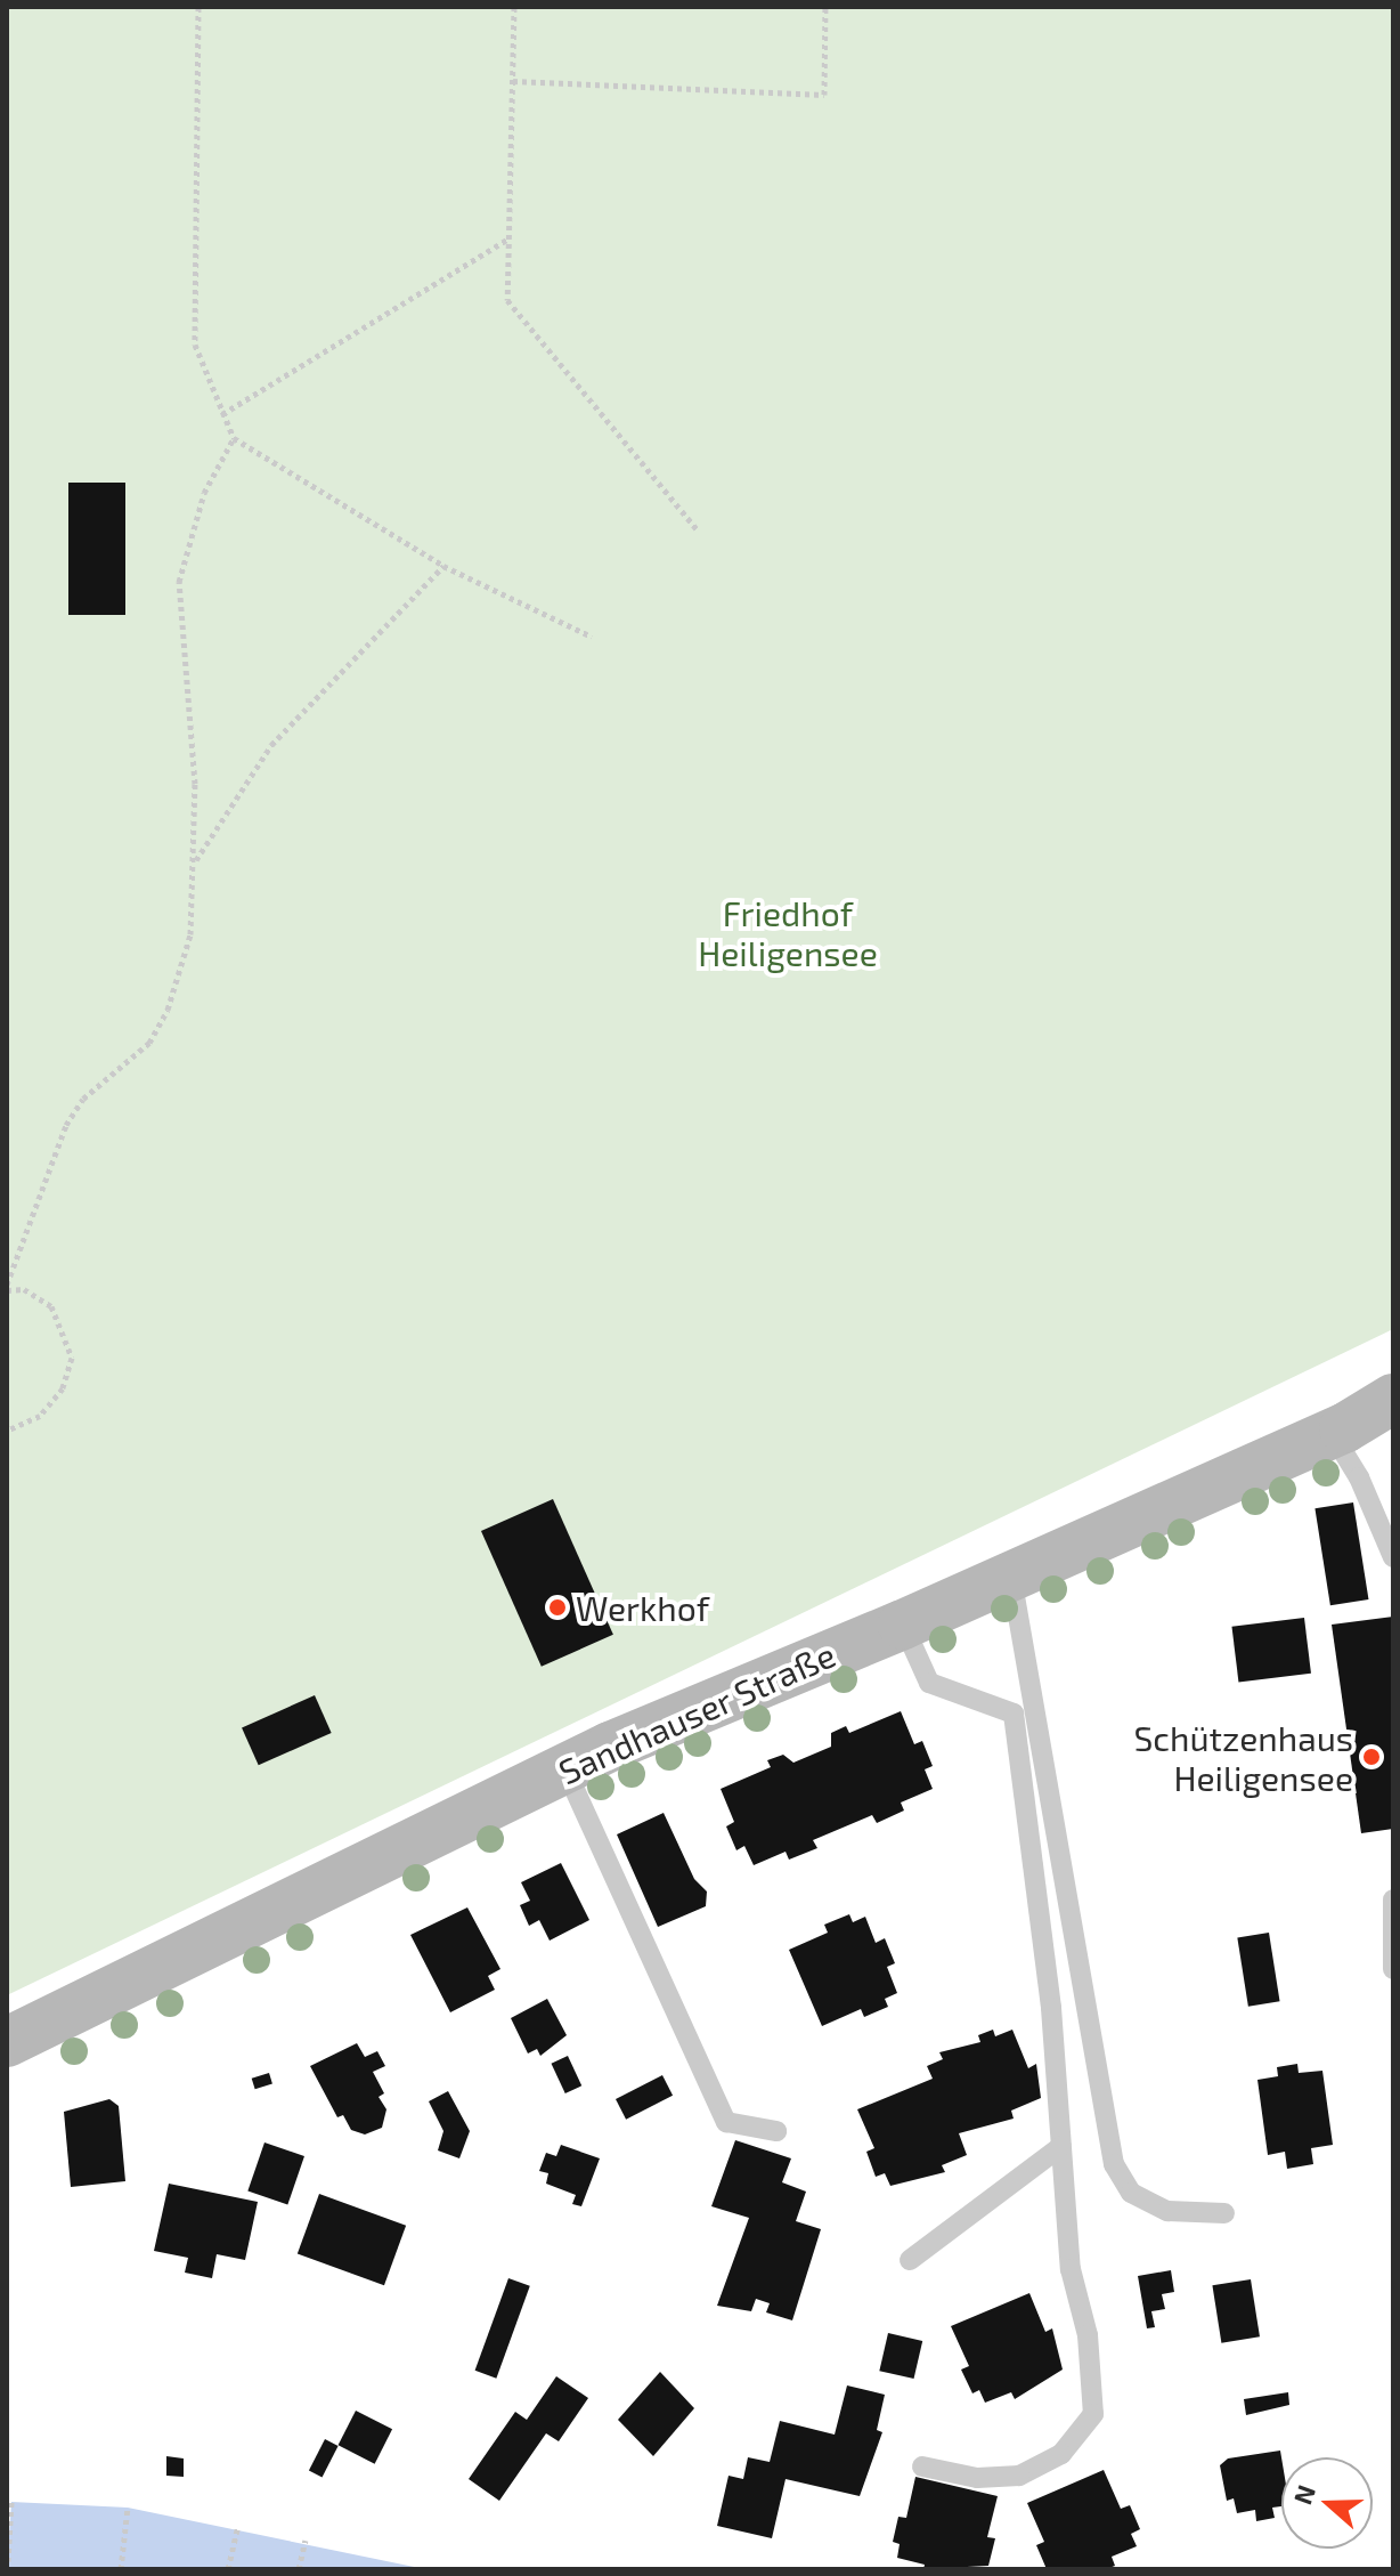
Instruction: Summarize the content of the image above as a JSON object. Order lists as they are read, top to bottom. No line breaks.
{"streets":{"main road":["Sandhauser Straße"]},"parks":["Friedhof Heiligensee"],"places":["Werkhof","Schützenhaus Heiligensee"],"north":"left"}
